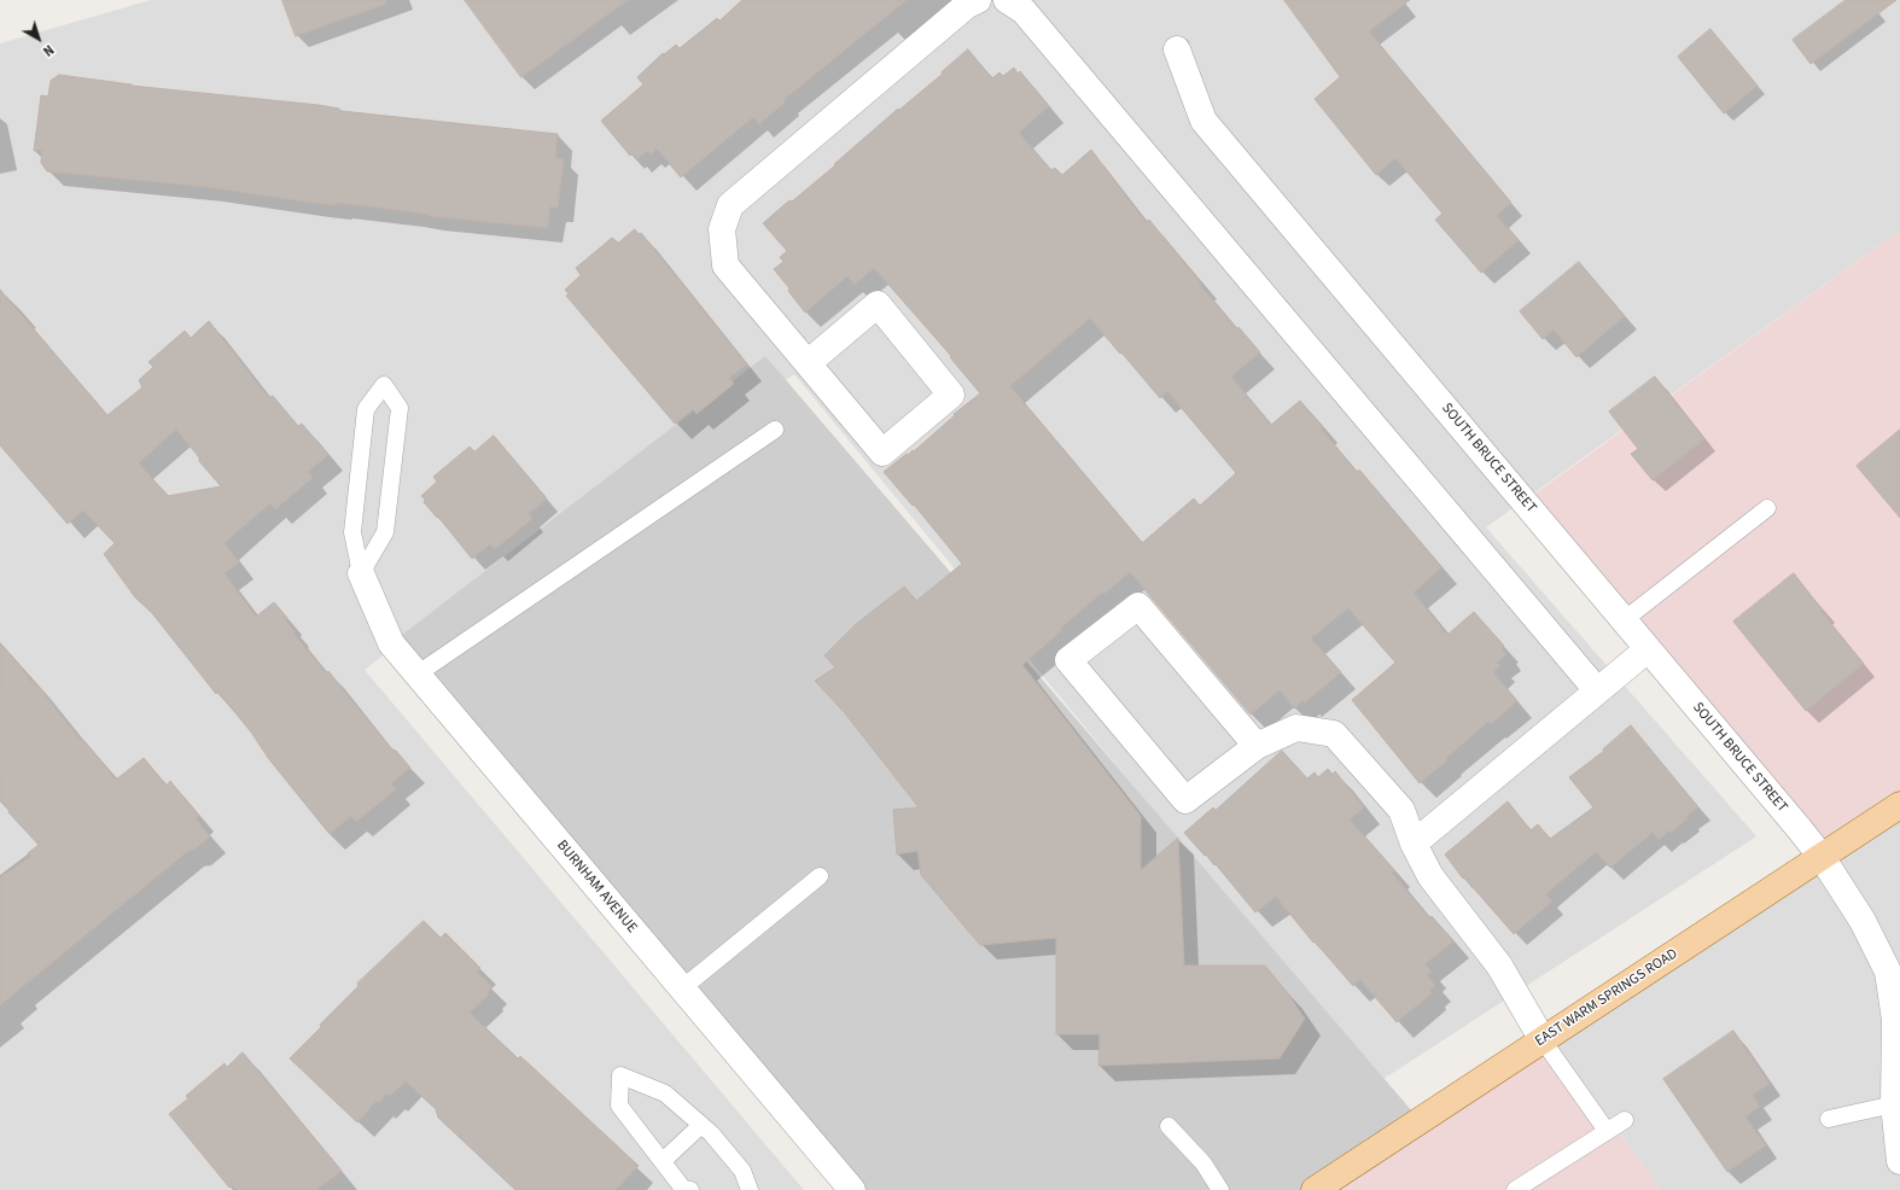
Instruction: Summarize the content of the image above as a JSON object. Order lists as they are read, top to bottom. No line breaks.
{"streets":{"main road":["EAST WARM SPRINGS ROAD"],"street":["SOUTH BRUCE STREET","BURNHAM AVENUE"]},"crossings":[["SOUTH BRUCE STREET","EAST WARM SPRINGS ROAD"]],"north":"bottom right"}
